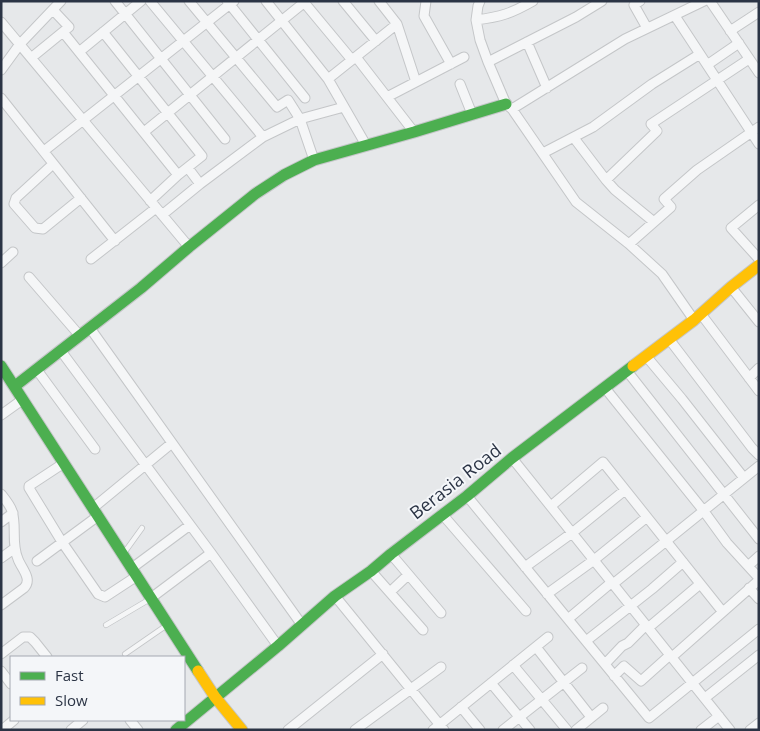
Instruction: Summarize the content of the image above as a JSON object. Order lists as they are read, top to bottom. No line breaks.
{"streets":{"street":["Berasia Road"]},"legend":["Fast","Slow"]}
